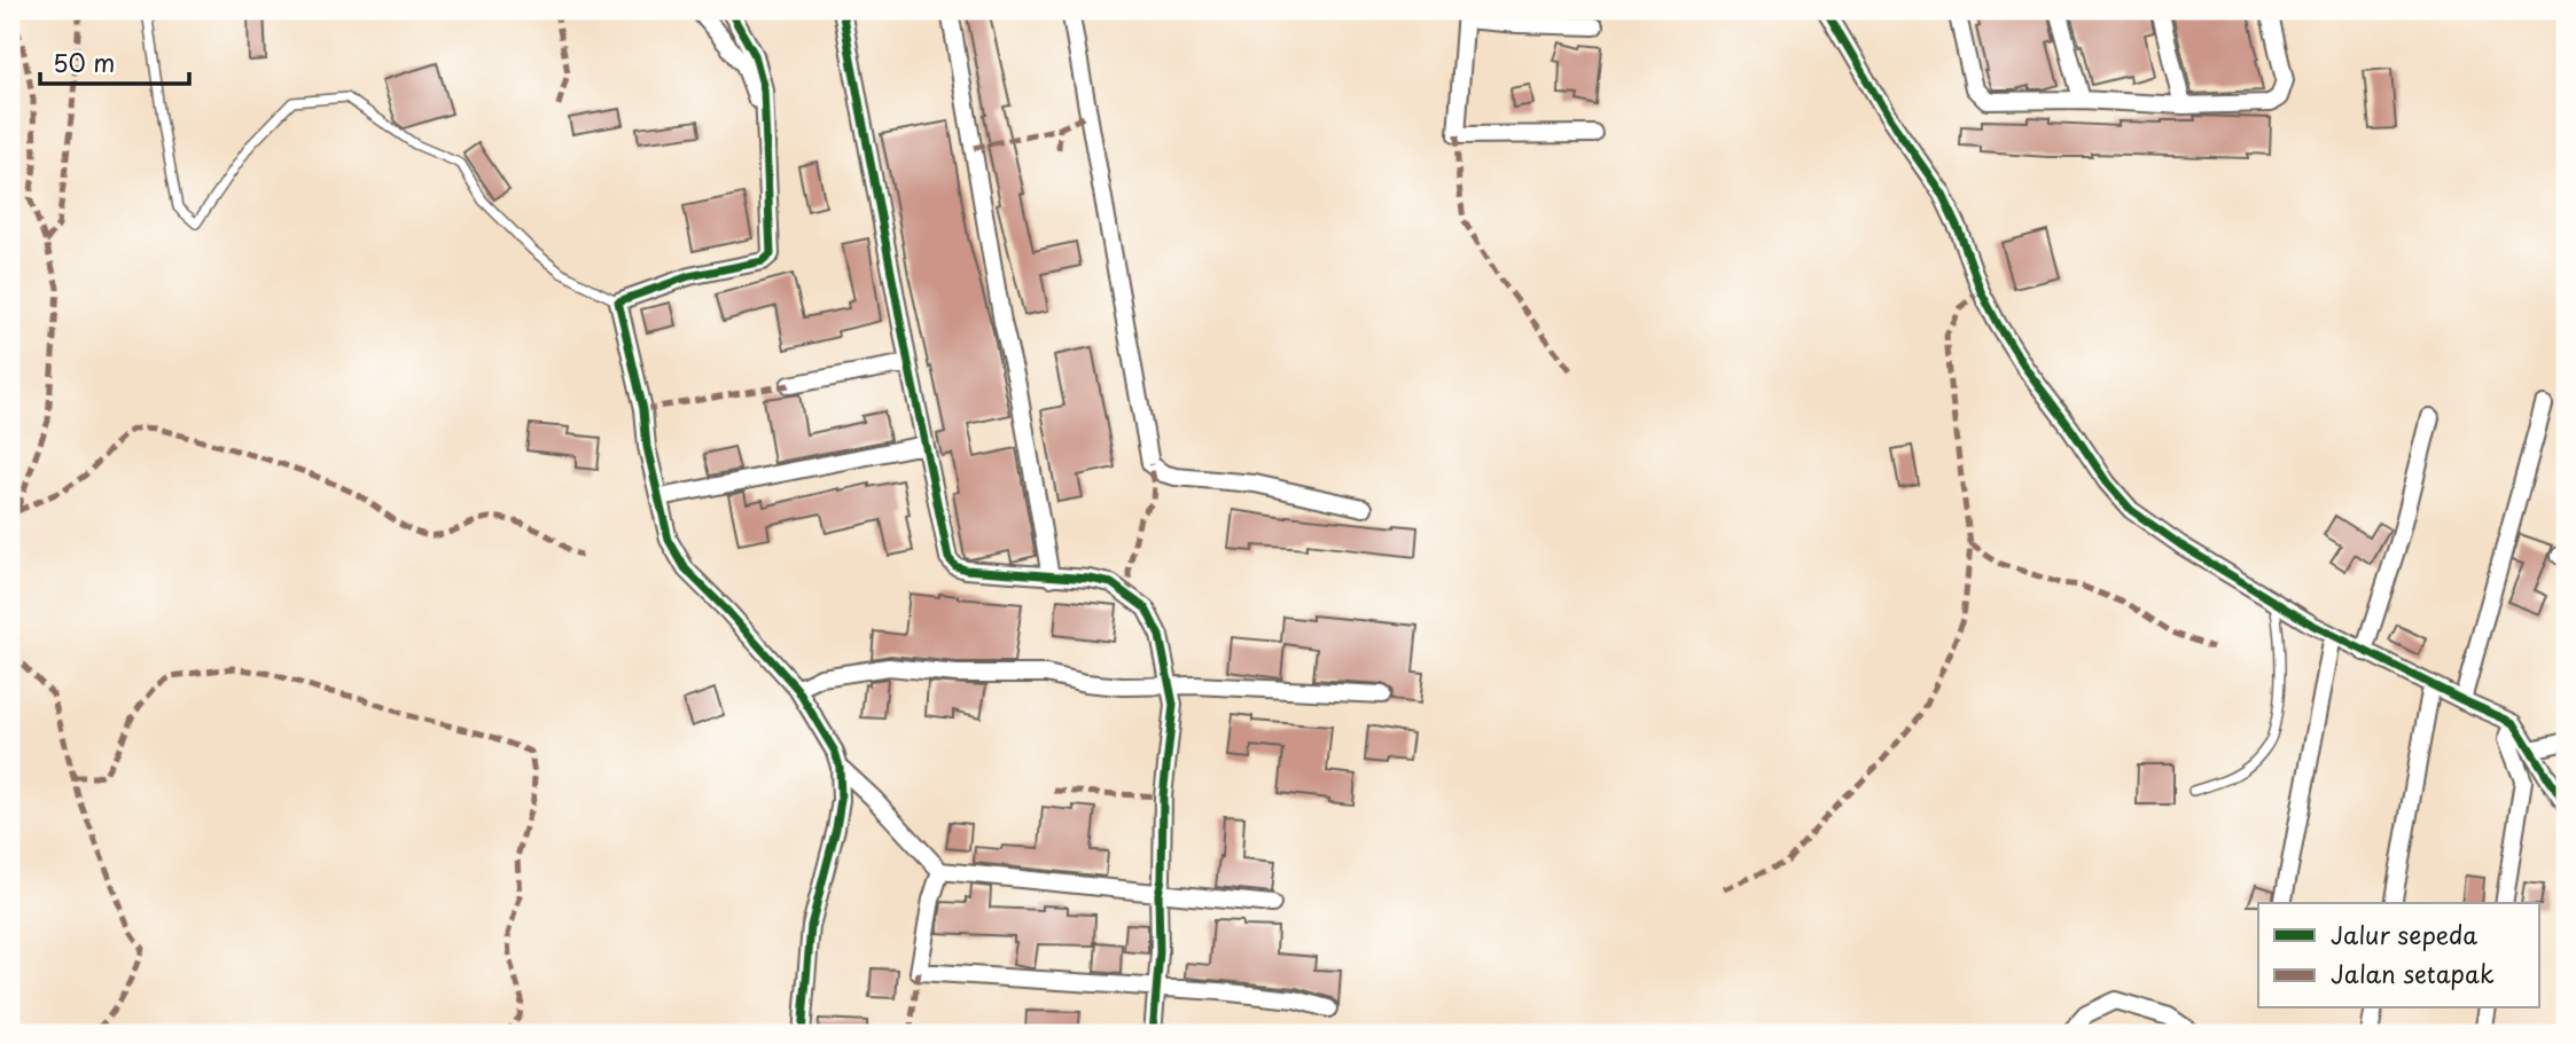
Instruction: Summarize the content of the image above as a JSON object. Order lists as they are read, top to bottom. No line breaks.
{"legend":["Jalur sepeda","Jalan setapak"],"scale_bar":"50 m"}
